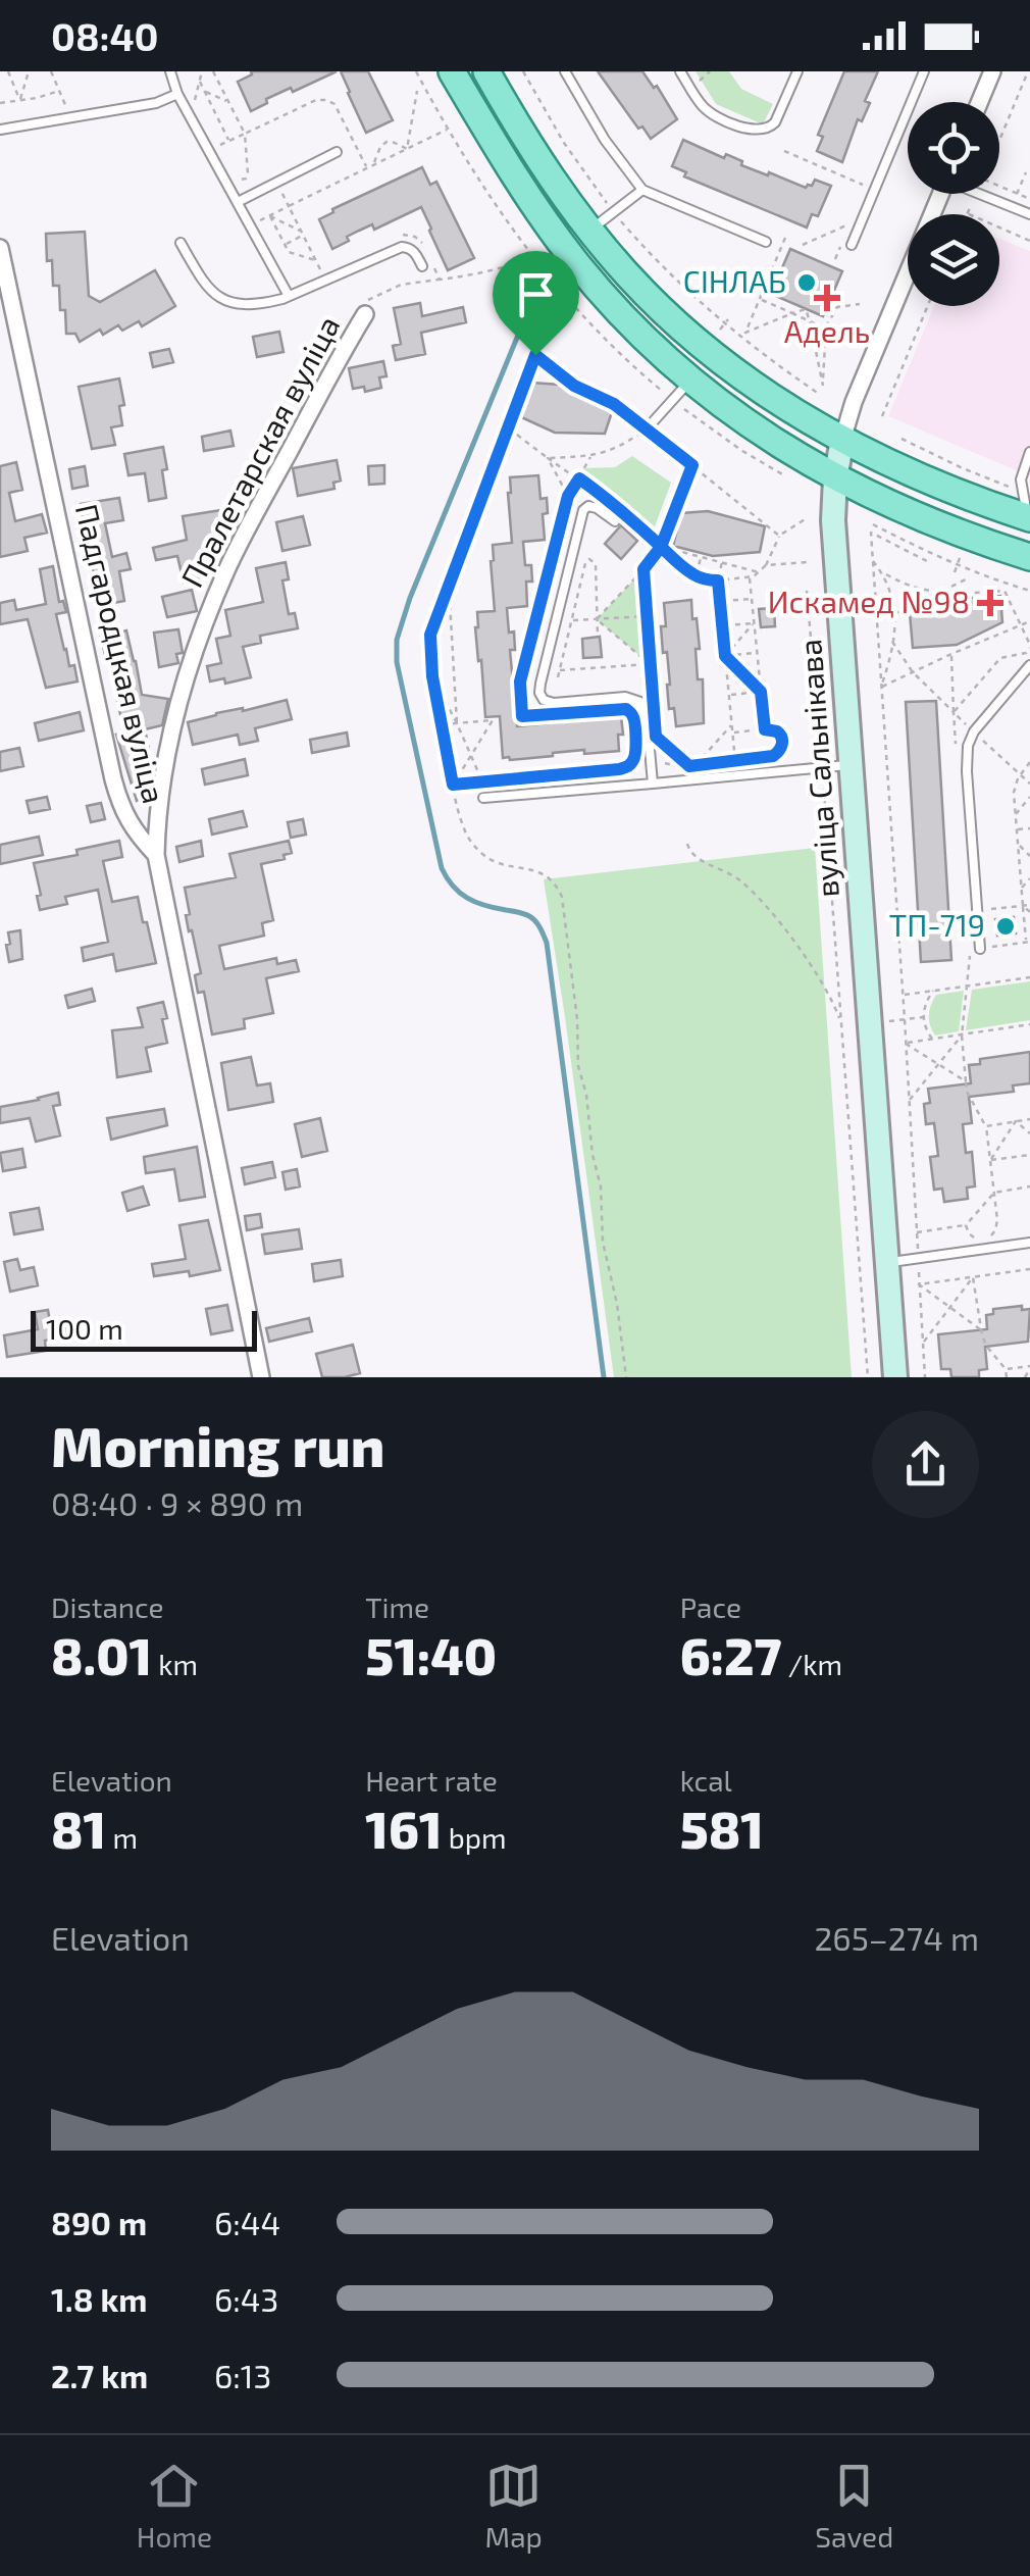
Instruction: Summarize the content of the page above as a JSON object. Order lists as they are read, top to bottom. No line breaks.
{"streets":{"street":["Пралетарская вуліца","Падгародцкая вуліца","вуліца Сальнікава"]},"crossings":[["Пралетарская вуліца","Падгародцкая вуліца"]],"places":{"other":["СІНЛАБ","ТП-719"],"health":["Адель","Искамед №98"]},"scale_bar":"100 m","page":{"status":"08:40","scale":"100 m","heading":["Morning run","08:40 · 9 × 890 m"],"stats":[["Distance","8.01 km"],["Time","51:40"],["Pace","6:27 /km"],["Elevation","81 m"],["Heart rate","161 bpm"],["kcal","581"]],"chart":["Elevation","265–274 m"],"list":[{"name":"890 m","note":"6:44"},{"name":"1.8 km","note":"6:43"},{"name":"2.7 km","note":"6:13"}],"tabs":["Home","Map","Saved"]}}
